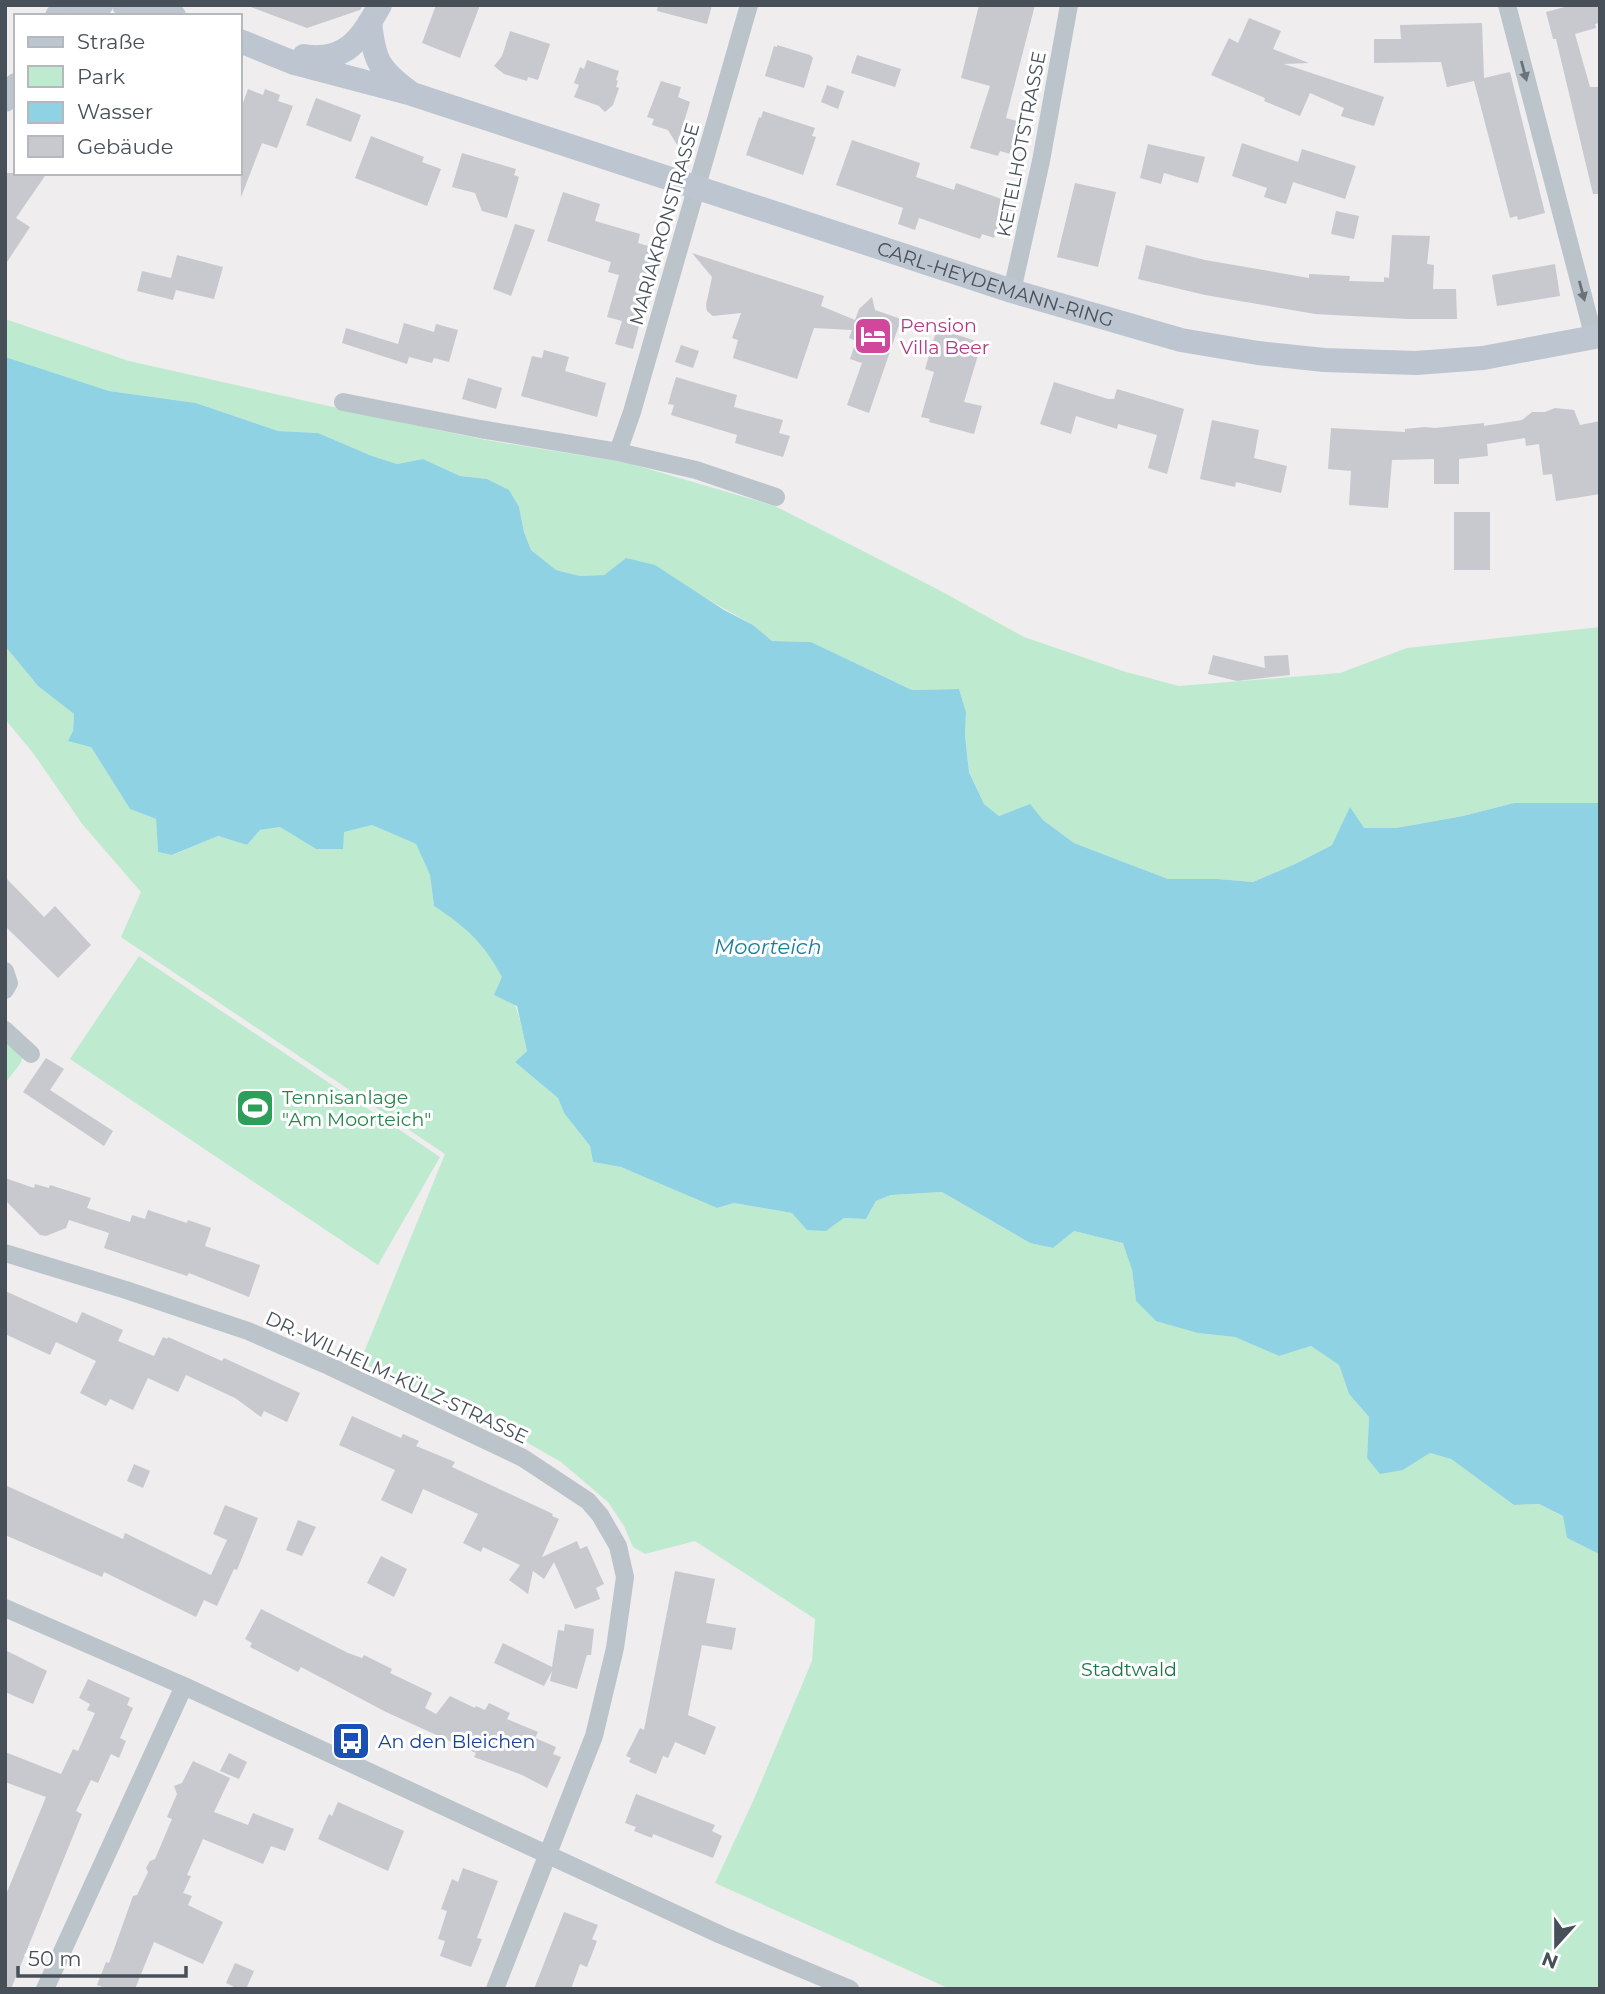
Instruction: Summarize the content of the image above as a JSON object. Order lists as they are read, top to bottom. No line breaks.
{"streets":{"main road":["CARL-HEYDEMANN-RING"],"street":["KETELHOTSTRASSE","MARIAKRONSTRASSE","DR.-WILHELM-KÜLZ-STRASSE"]},"crossings":[["KETELHOTSTRASSE","CARL-HEYDEMANN-RING"],["MARIAKRONSTRASSE","CARL-HEYDEMANN-RING"]],"water":["Moorteich"],"parks":["Stadtwald"],"places":{"hotel":["Pension Villa Beer"],"sports":["Tennisanlage \"Am Moorteich\""],"bus stop":["An den Bleichen"]},"legend":["Straße","Park","Wasser","Gebäude"],"scale_bar":"50 m","north":"bottom"}
